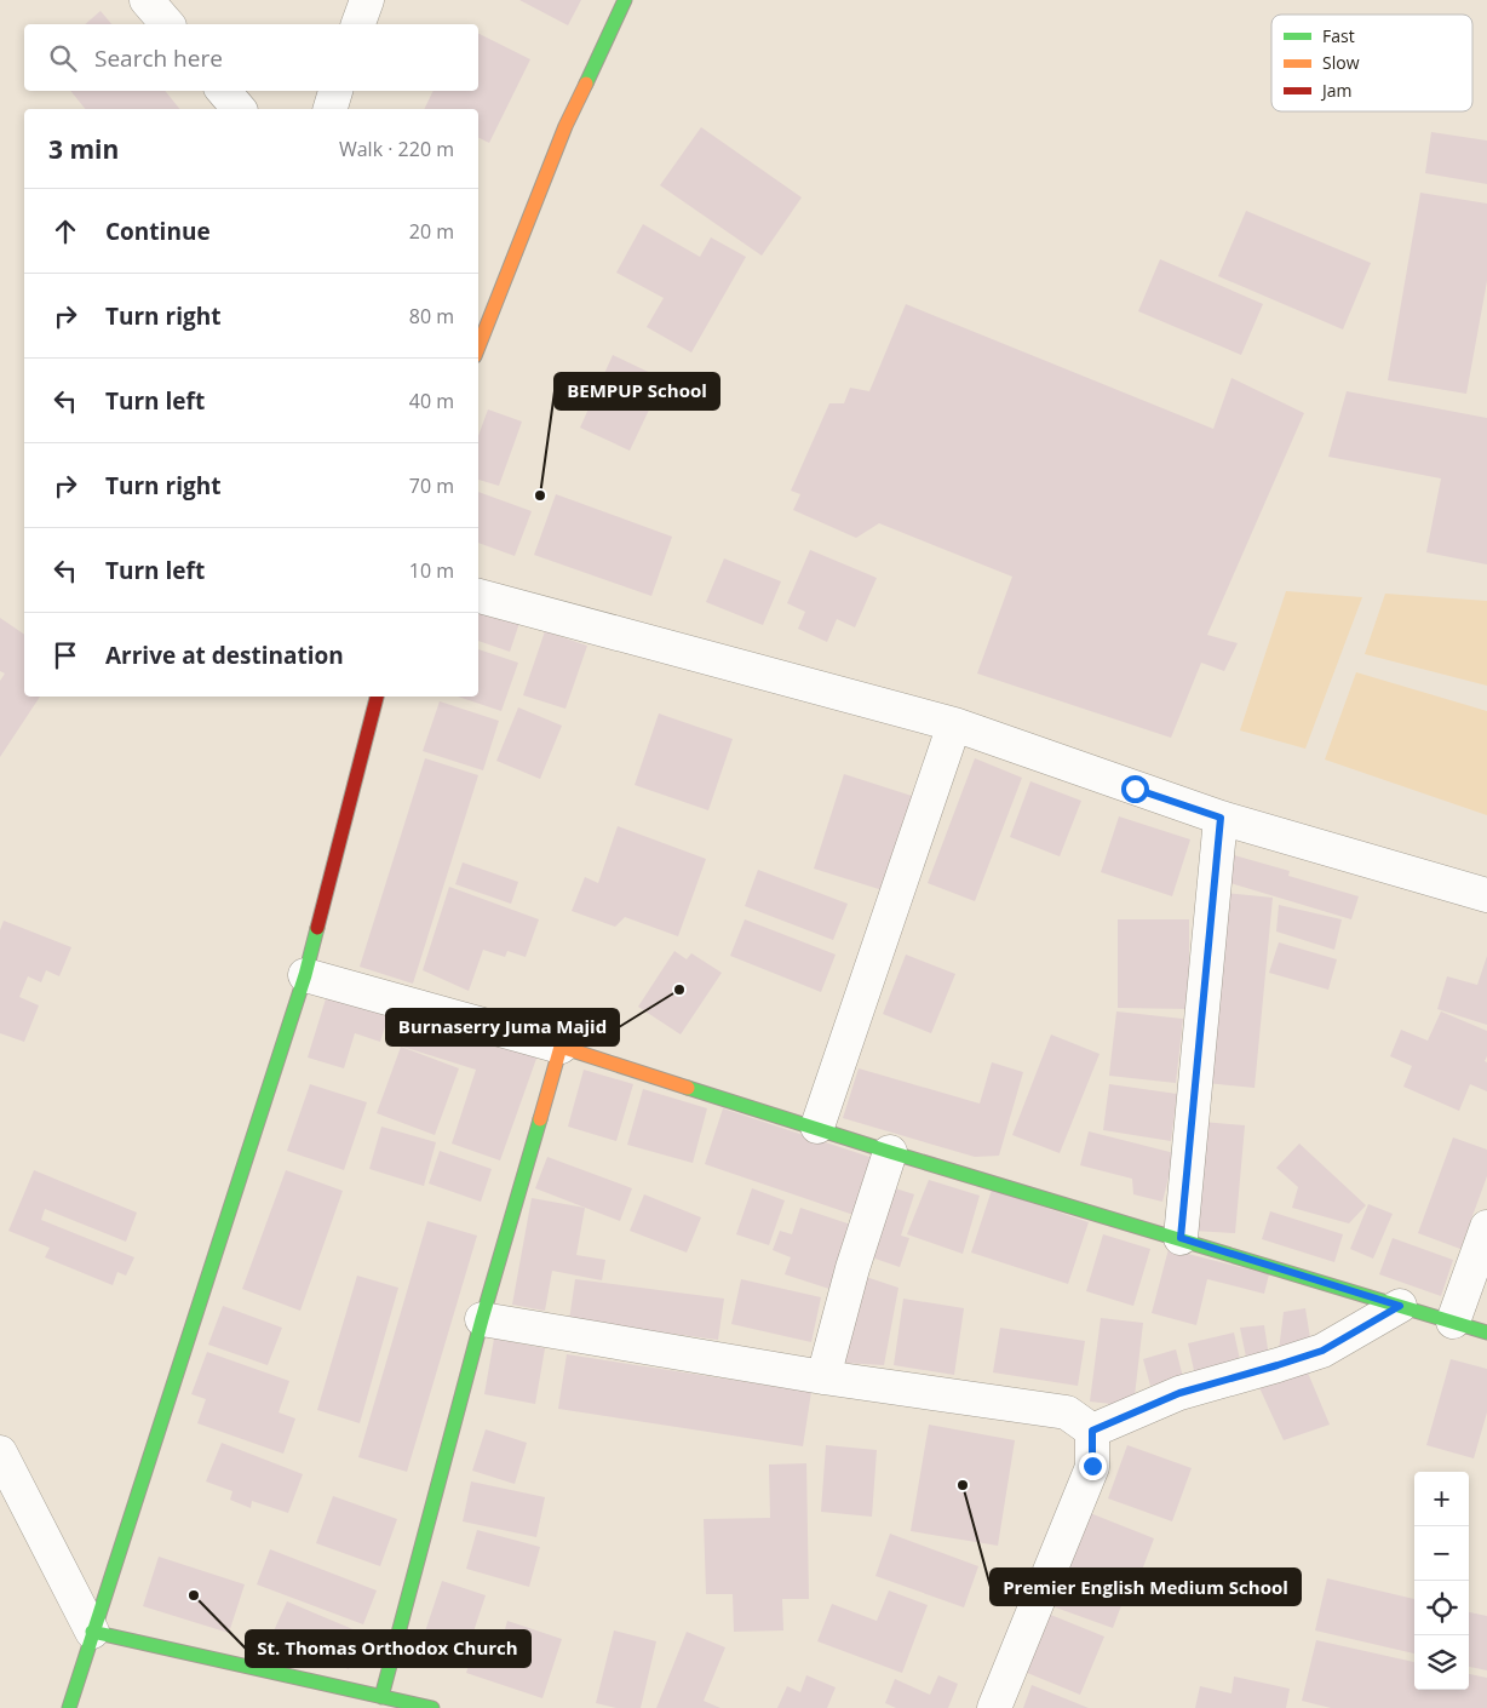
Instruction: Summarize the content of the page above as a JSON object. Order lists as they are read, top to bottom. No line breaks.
{"places":["BEMPUP School","Burnaserry Juma Majid","Premier English Medium School","St. Thomas Orthodox Church"],"legend":["Fast","Slow","Jam"],"page":{"search":"Search here","heading":["3 min","Walk · 220 m"],"list":[["Continue","20 m"],["Turn right","80 m"],["Turn left","40 m"],["Turn right","70 m"],["Turn left","10 m"],"Arrive at destination"],"map_buttons":["+","−"]}}
